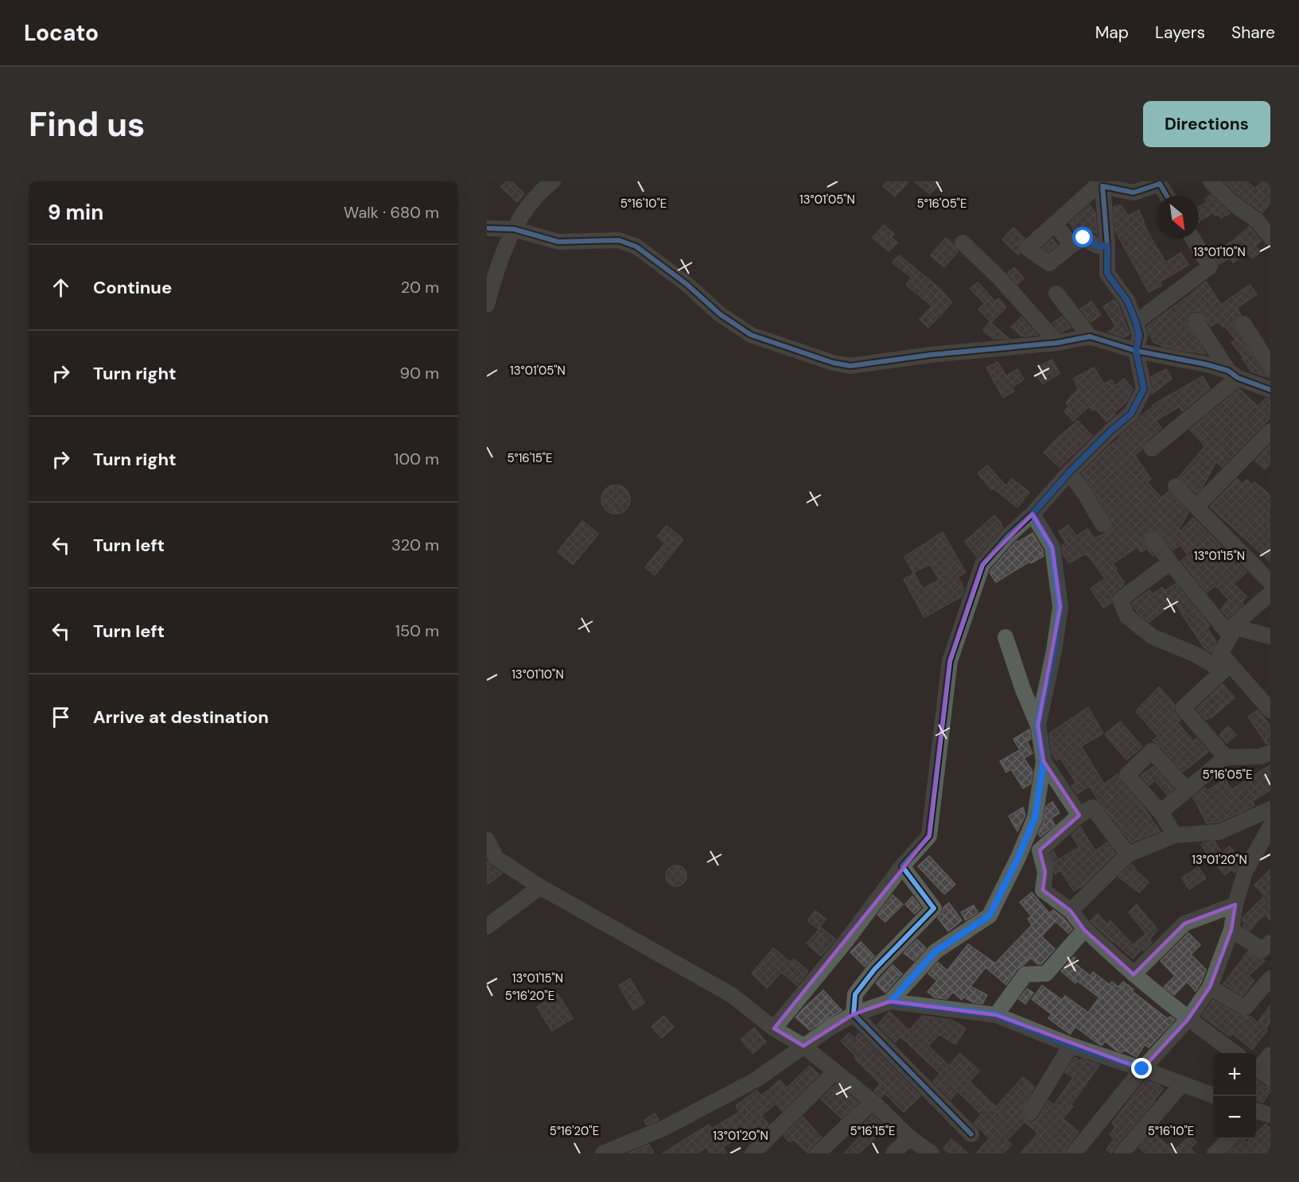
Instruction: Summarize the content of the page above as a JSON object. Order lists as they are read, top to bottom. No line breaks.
{"north":"bottom right","page":{"header":"Locato","nav":["Map","Layers","Share"],"buttons":"Directions","title":"Find us","heading":["9 min","Walk · 680 m"],"list":[["Continue","20 m"],["Turn right","90 m"],["Turn right","100 m"],["Turn left","320 m"],["Turn left","150 m"],"Arrive at destination"],"map_buttons":["+","−"]},"coordinates":["13°01'05\"N","5°16'10\"E","5°16'05\"E","13°01'10\"N","5°16'15\"E","13°01'15\"N","13°01'20\"N","5°16'20\"E"]}
